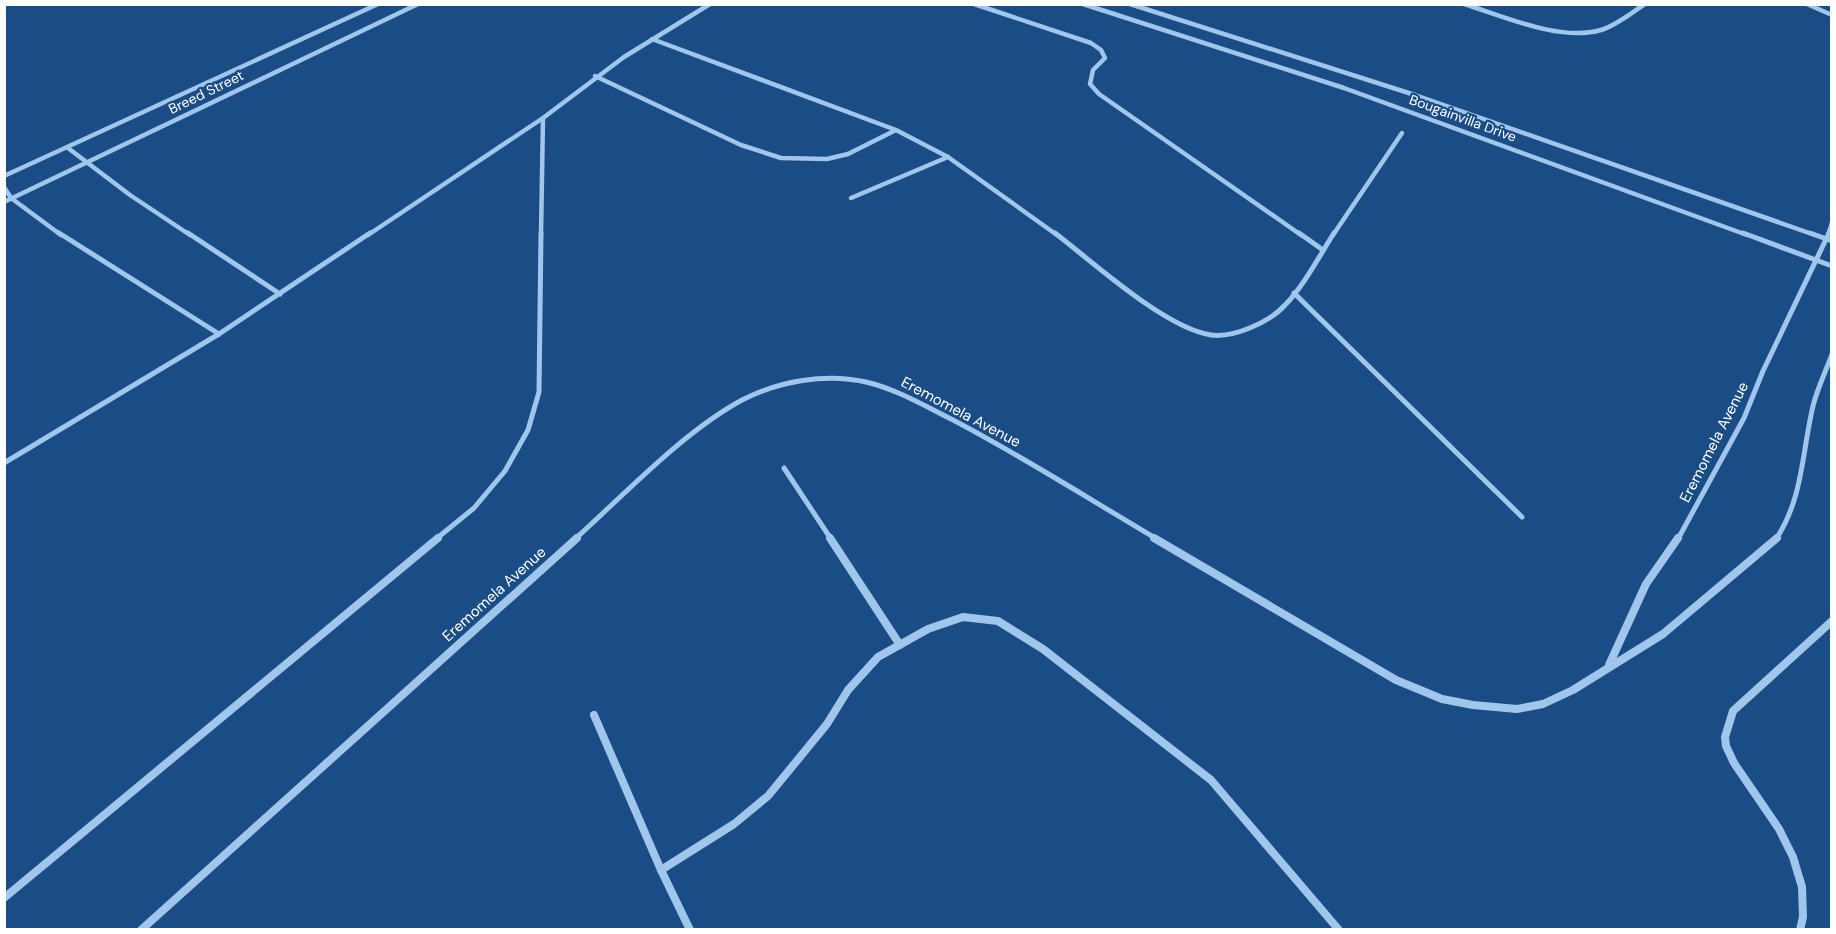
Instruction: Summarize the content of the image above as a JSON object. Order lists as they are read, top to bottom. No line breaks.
{"streets":{"street":["Breed Street","Bougainvilla Drive","Eremomela Avenue"]},"crossings":[["Bougainvilla Drive","Eremomela Avenue"]]}
